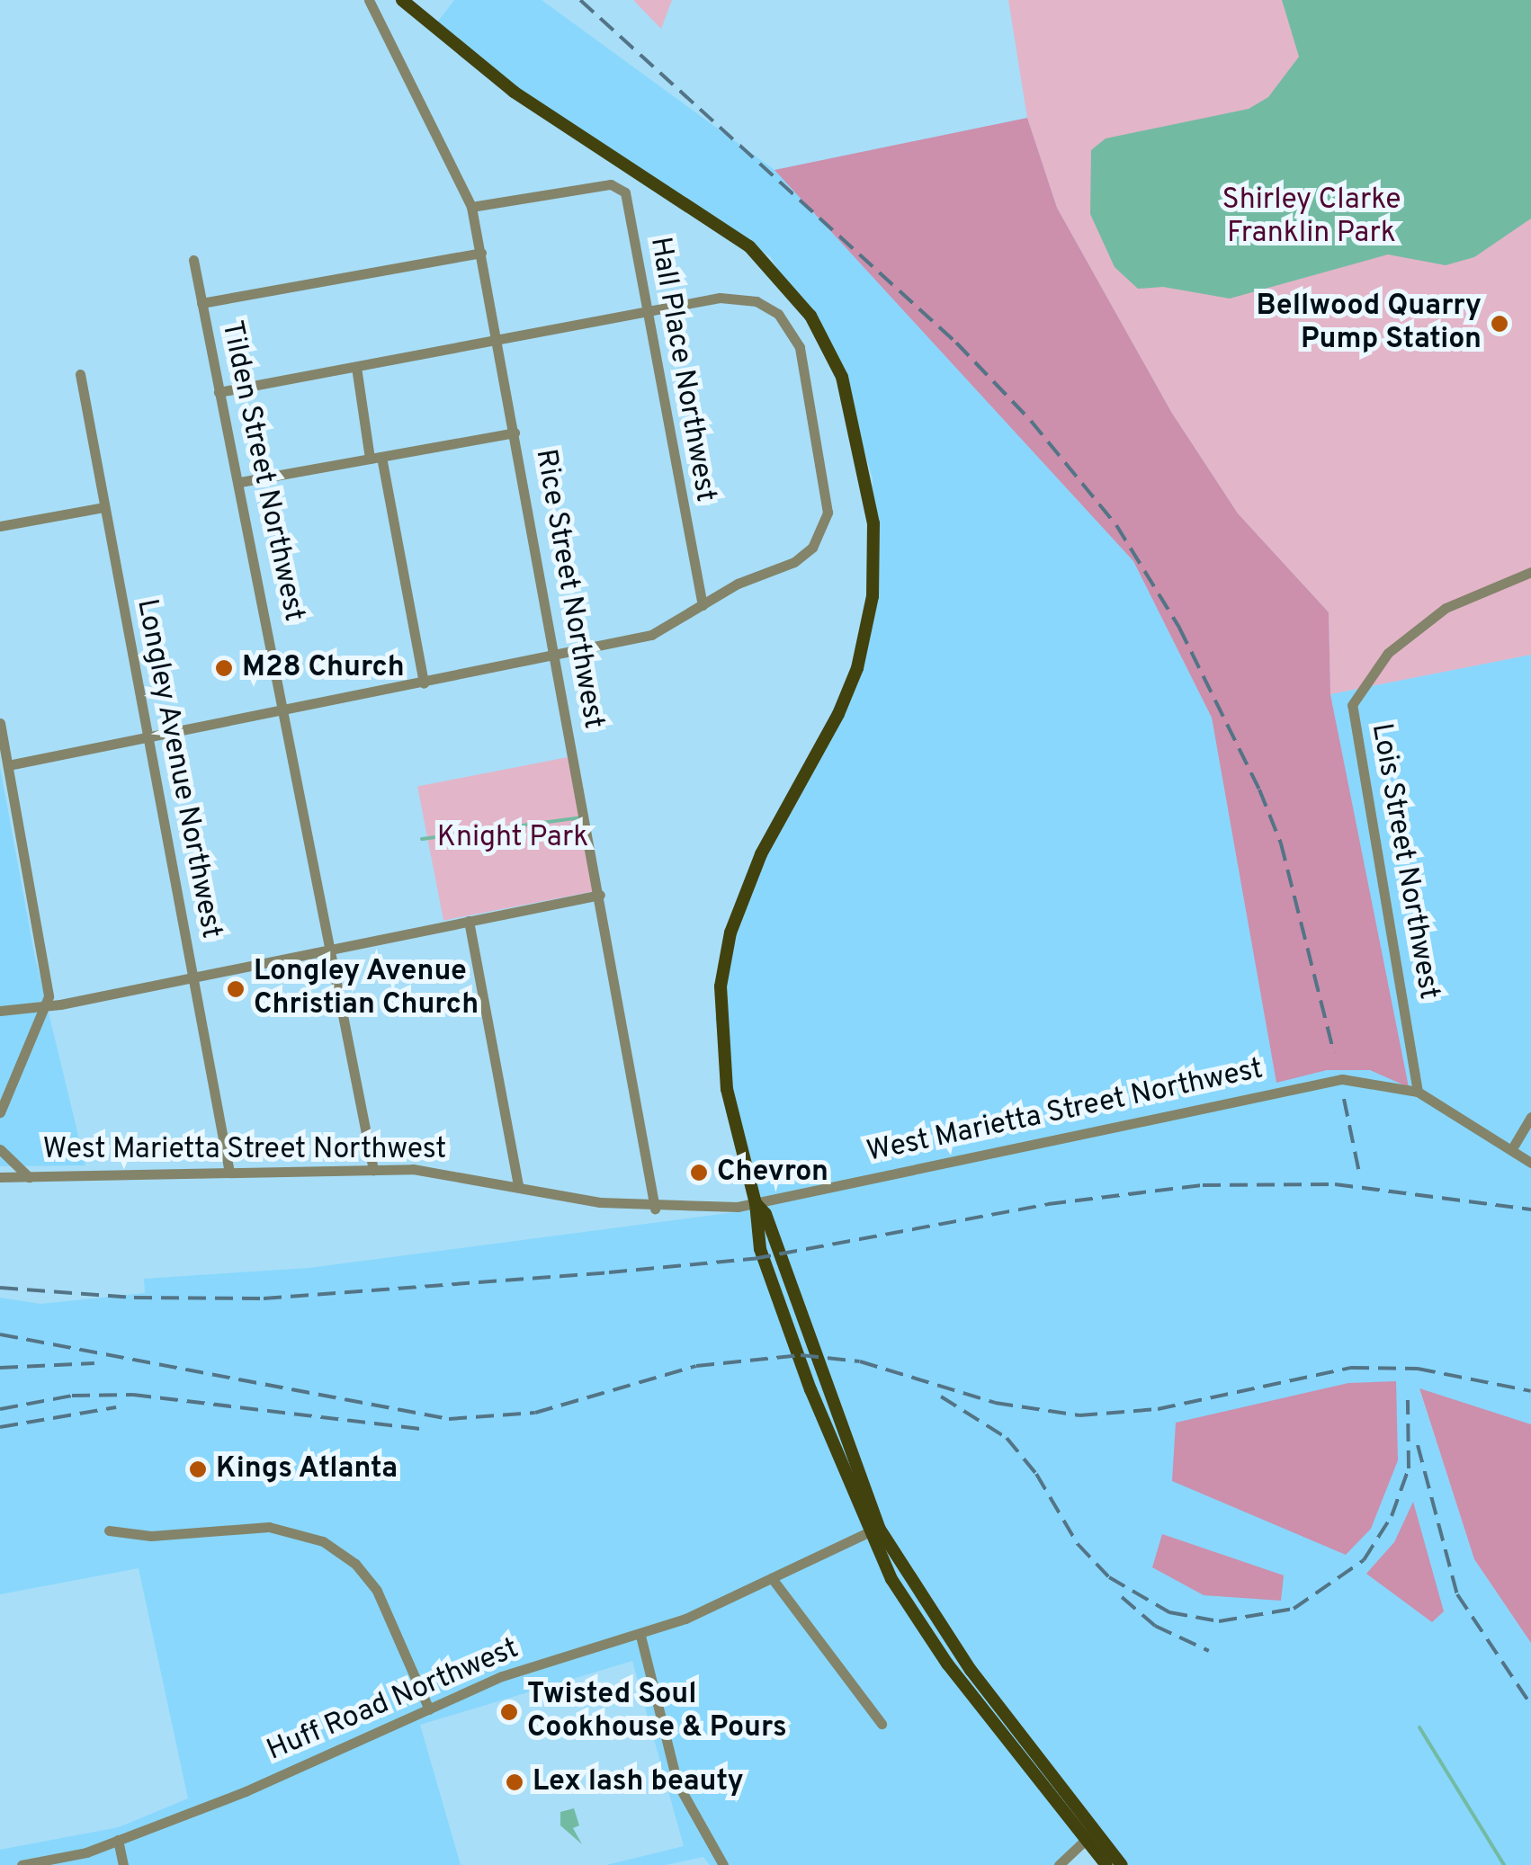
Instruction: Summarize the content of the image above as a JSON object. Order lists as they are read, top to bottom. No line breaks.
{"streets":{"street":["Hall Place Northwest","Tilden Street Northwest","Rice Street Northwest","Longley Avenue Northwest","Lois Street Northwest","West Marietta Street Northwest","Huff Road Northwest"]},"crossings":[["Hall Place Northwest","Rice Street Northwest"],["Tilden Street Northwest","West Marietta Street Northwest"],["Rice Street Northwest","West Marietta Street Northwest"],["Longley Avenue Northwest","West Marietta Street Northwest"],["Lois Street Northwest","West Marietta Street Northwest"]],"parks":["Shirley Clarke Franklin Park","Knight Park"],"places":["Bellwood Quarry Pump Station","M28 Church","Longley Avenue Christian Church","Chevron","Kings Atlanta","Twisted Soul Cookhouse & Pours","Lex lash beauty"]}
